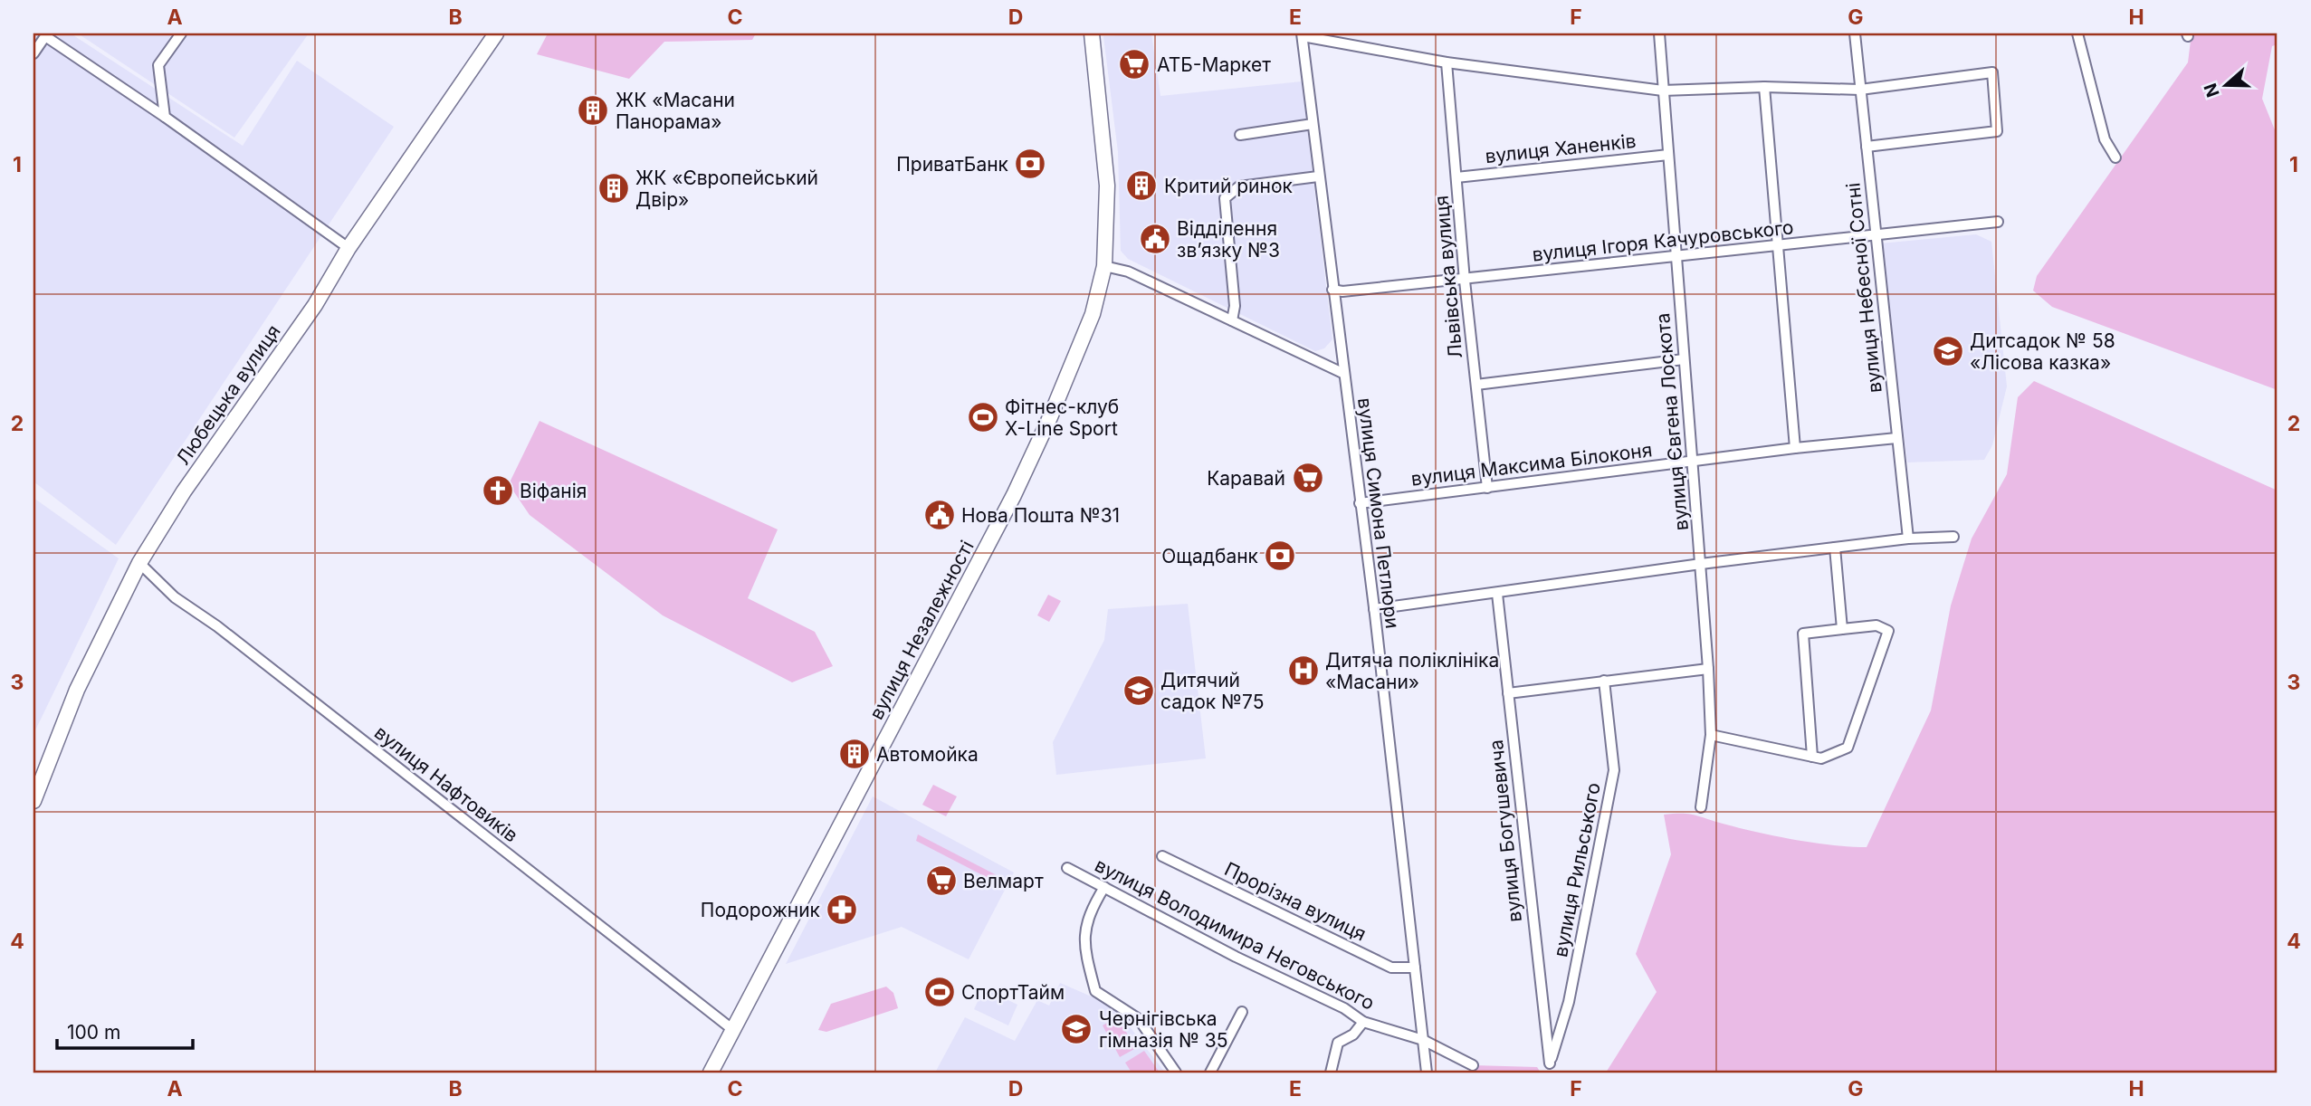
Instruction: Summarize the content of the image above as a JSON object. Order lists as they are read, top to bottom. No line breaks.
{"streets":{"street":["вулиця Ханенків","вулиця Ігоря Качуровського","Львівська вулиця","вулиця Небесної Сотні","Любецька вулиця","вулиця Євгена Лоскота","вулиця Максима Білоконя","вулиця Симона Петлюри","вулиця Незалежності","вулиця Нафтовиків","вулиця Богушевича","вулиця Рильського","Прорізна вулиця","вулиця Володимира Неговського"]},"crossings":[["вулиця Ханенків","Львівська вулиця"],["вулиця Ханенків","вулиця Євгена Лоскота"],["вулиця Ігоря Качуровського","Львівська вулиця"],["вулиця Ігоря Качуровського","вулиця Небесної Сотні"],["вулиця Ігоря Качуровського","вулиця Євгена Лоскота"],["вулиця Ігоря Качуровського","вулиця Симона Петлюри"],["Львівська вулиця","вулиця Максима Білоконя"],["вулиця Небесної Сотні","вулиця Максима Білоконя"],["Любецька вулиця","вулиця Нафтовиків"],["вулиця Євгена Лоскота","вулиця Максима Білоконя"],["вулиця Максима Білоконя","вулиця Симона Петлюри"],["вулиця Симона Петлюри","Прорізна вулиця"],["вулиця Симона Петлюри","вулиця Володимира Неговського"],["вулиця Незалежності","вулиця Нафтовиків"],["вулиця Богушевича","вулиця Рильського"]],"places":{"supermarket":["АТБ-Маркет","Каравай","Велмарт"],"building":["ЖК «Масани Панорама»","Критий ринок","ЖК «Європейський Двір»","Автомойка"],"bank":["ПриватБанк","Ощадбанк"],"public building":["Відділення зв’язку №3","Нова Пошта №31"],"school or university":["Дитсадок № 58 «Лісова казка»","Дитячий садок №75","Чернігівська гімназія № 35"],"sports":["Фітнес-клуб X-Line Sport","СпортТайм"],"church":["Віфанія"],"hospital":["Дитяча поліклініка «Масани»"],"pharmacy":["Подорожник"]},"scale_bar":"100 m","north":"left","grid":{"columns":["A","B","C","D","E","F","G","H"],"rows":["1","2","3","4"]}}
